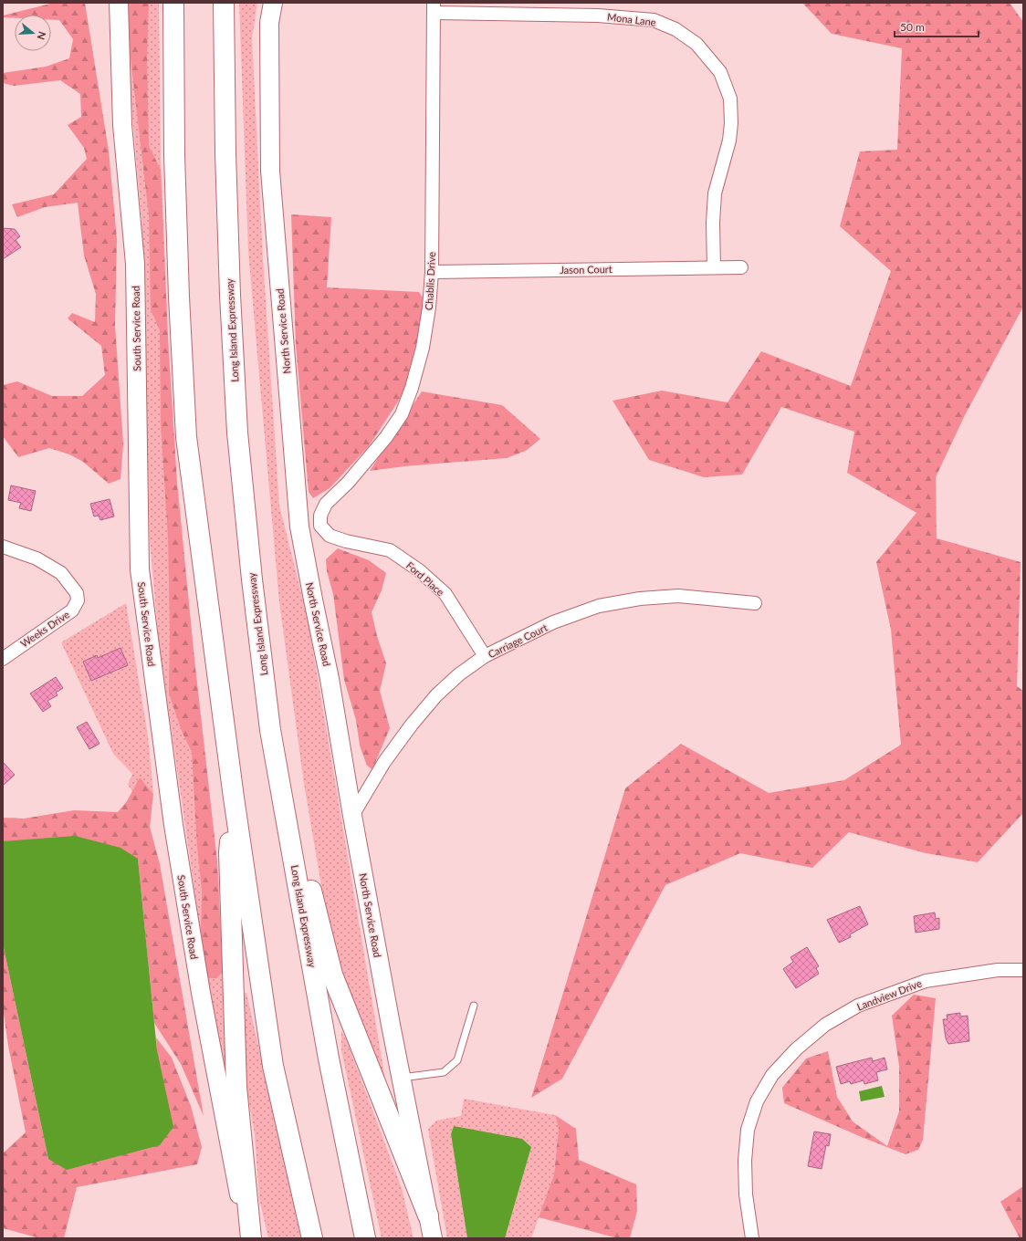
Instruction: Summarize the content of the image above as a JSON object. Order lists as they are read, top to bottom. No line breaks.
{"streets":{"highway":["Long Island Expressway"],"main road":["South Service Road","North Service Road"],"street":["Mona Lane","Jason Court","Chablis Drive","Ford Place","Weeks Drive","Carriage Court","Landview Drive"]},"crossings":[["Mona Lane","Jason Court"],["Mona Lane","Chablis Drive"],["Jason Court","Chablis Drive"],["Chablis Drive","Ford Place"],["North Service Road","Carriage Court"],["Ford Place","Carriage Court"]],"scale_bar":"50 m","north":"right"}
